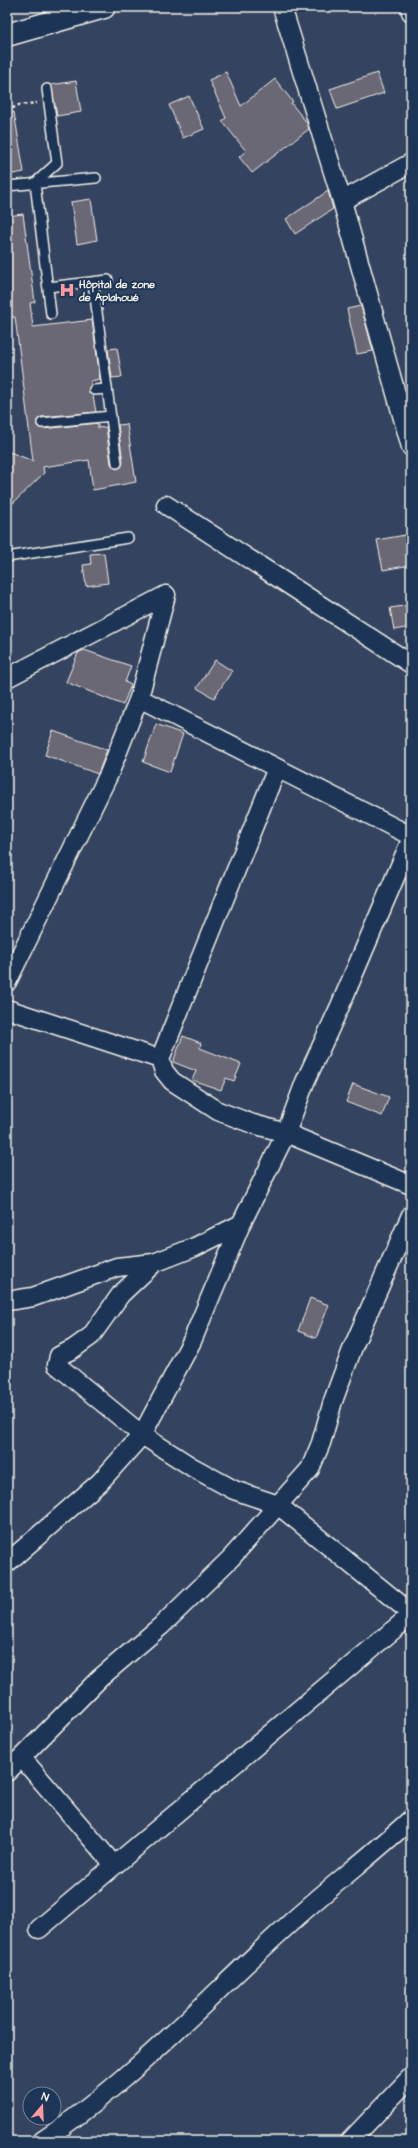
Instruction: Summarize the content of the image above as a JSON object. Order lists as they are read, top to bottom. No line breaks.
{"places":{"hospital":["Hôpital de zone de Aplahoué"]},"north":"top"}
